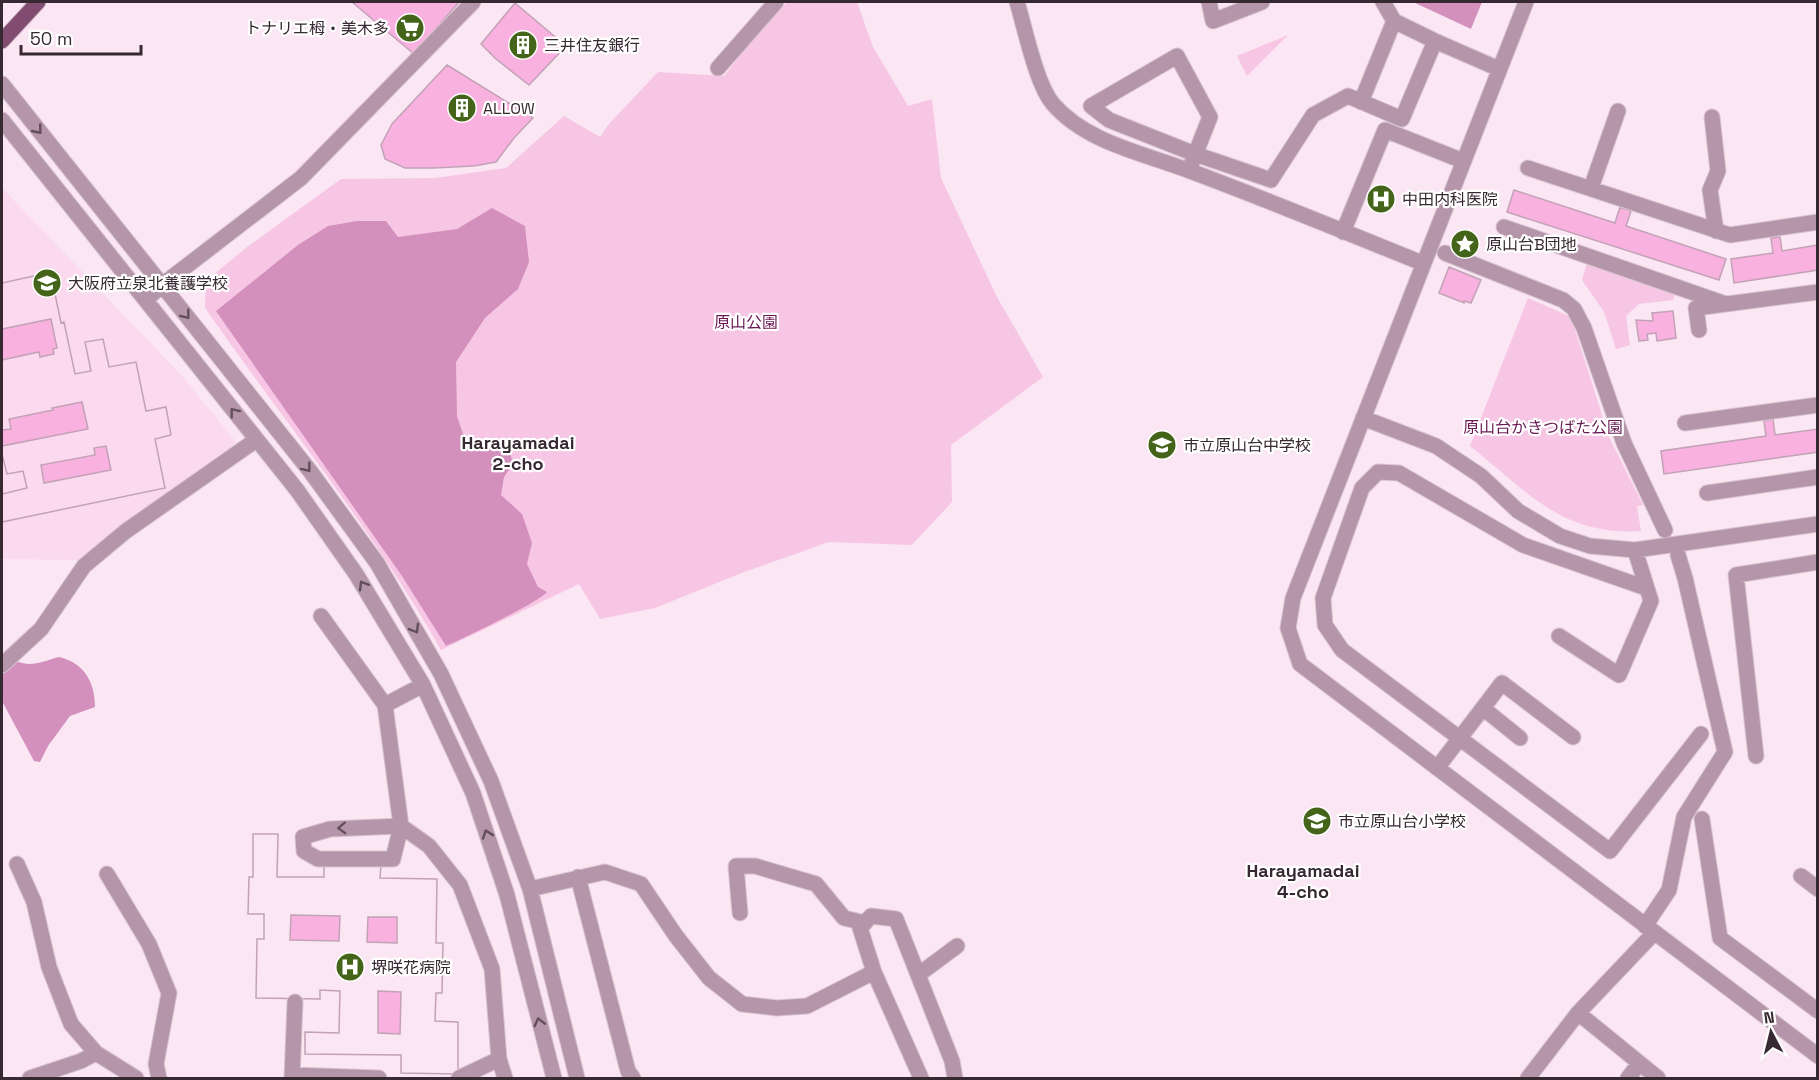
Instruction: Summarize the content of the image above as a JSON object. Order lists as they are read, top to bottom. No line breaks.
{"districts":["Harayamadai 2-cho","Harayamadai 4-cho"],"parks":["原山公園","原山台かきつばた公園"],"places":{"supermarket":["トナリエ栂・美木多"],"building":["三井住友銀行","ALLOW"],"hospital":["中田内科医院","堺咲花病院"],"place":["原山台B団地"],"school or university":["大阪府立泉北養護学校","市立原山台中学校","市立原山台小学校"]},"scale_bar":"50 m","north":"top"}
